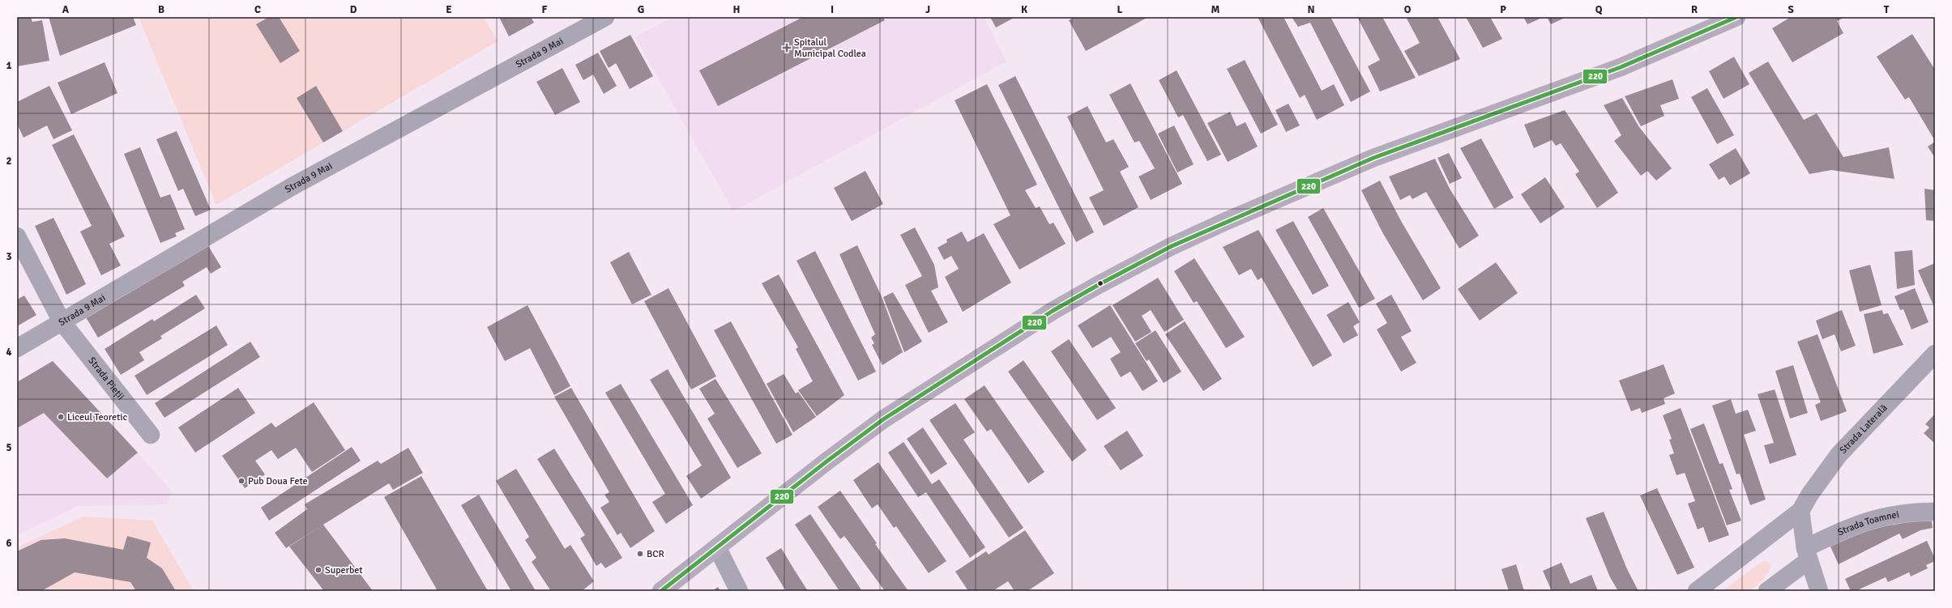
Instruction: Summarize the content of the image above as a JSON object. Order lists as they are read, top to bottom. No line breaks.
{"streets":{"street":["Strada 9 Mai","Strada Pieții","Strada Laterală","Strada Toamnei"]},"crossings":[["Strada 9 Mai","Strada Pieții"]],"places":{"health":["Spitalul Municipal Codlea"],"other":["Liceul Teoretic","Pub Doua Fete","BCR","Superbet"]},"lines":["transit line 220"],"grid":{"columns":["A","B","C","D","E","F","G","H","I","J","K","L","M","N","O","P","Q","R","S","T"],"rows":["1","2","3","4","5","6"]}}
